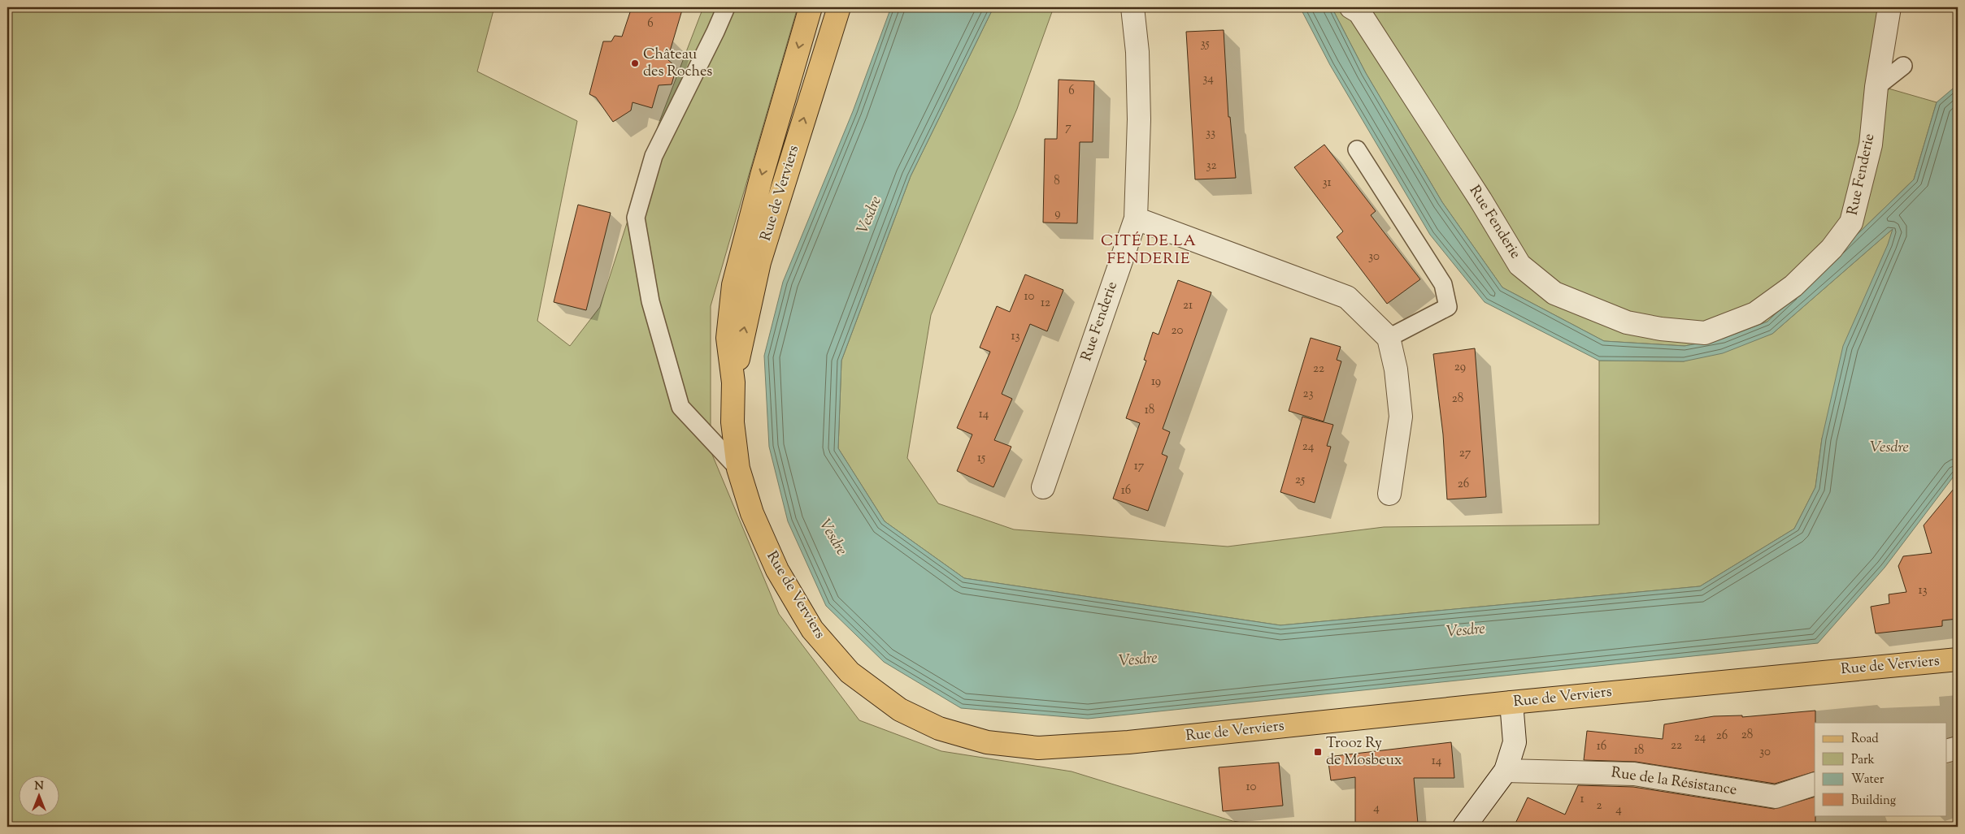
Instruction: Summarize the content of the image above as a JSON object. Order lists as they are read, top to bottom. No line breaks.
{"streets":{"main road":["Rue de Verviers"],"street":["Rue Fenderie","Rue de la Résistance"]},"districts":["CITÉ DE LA FENDERIE"],"water":["Vesdre"],"places":{"other":["Château des Roches"],"transit":["Trooz Ry de Mosbeux"]},"house_numbers":["6","35","34","6","7","33","32","8","31","9","30","10","12","21","20","13","29","22","19","23","28","18","14","24","27","15","17","25","26","16","13","28","26","24","22","16","18","30","14","10","1","2","4","4"],"legend":["Road","Park","Water","Building"],"north":"top"}
